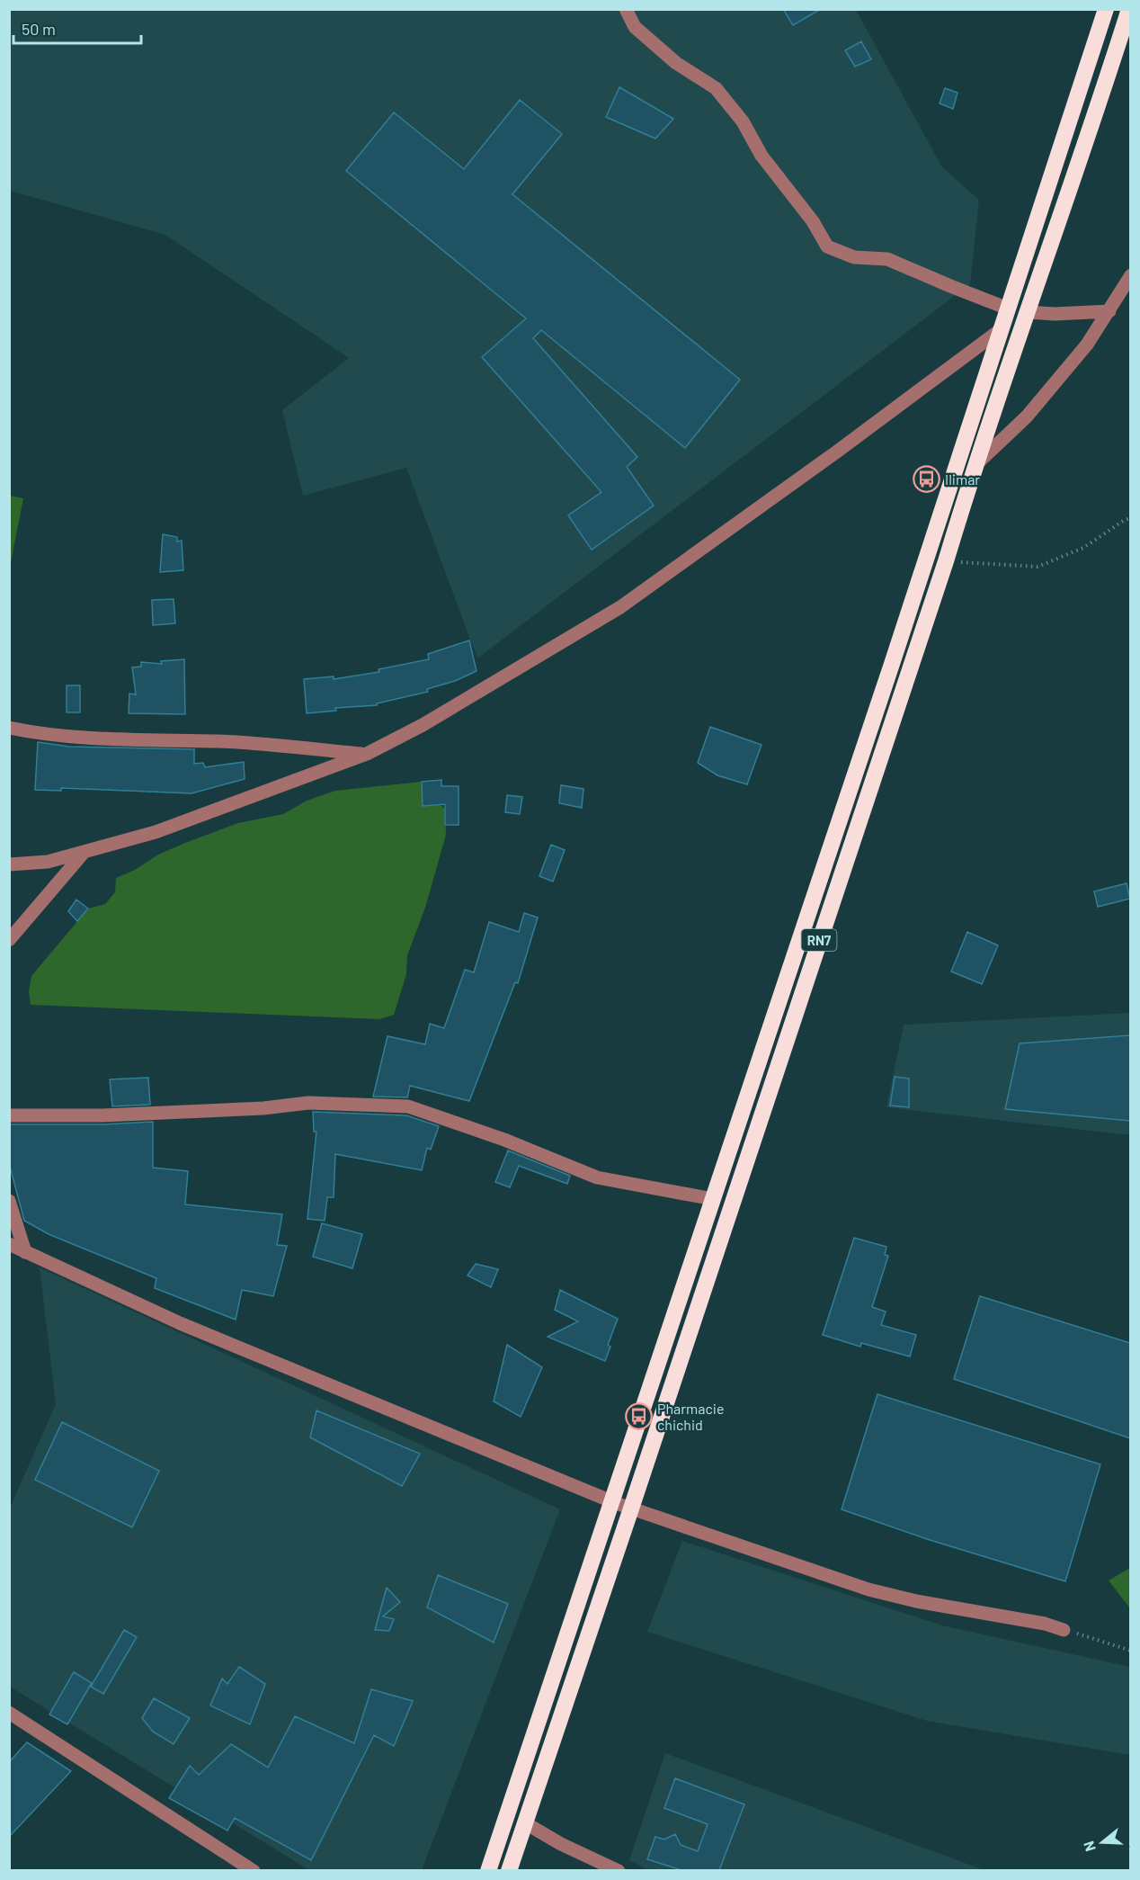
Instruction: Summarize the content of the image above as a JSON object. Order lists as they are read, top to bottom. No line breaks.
{"streets":{"highway":["RN7"]},"places":{"bus stop":["Ilimar","Pharmacie chichid"]},"scale_bar":"50 m","north":"left"}
